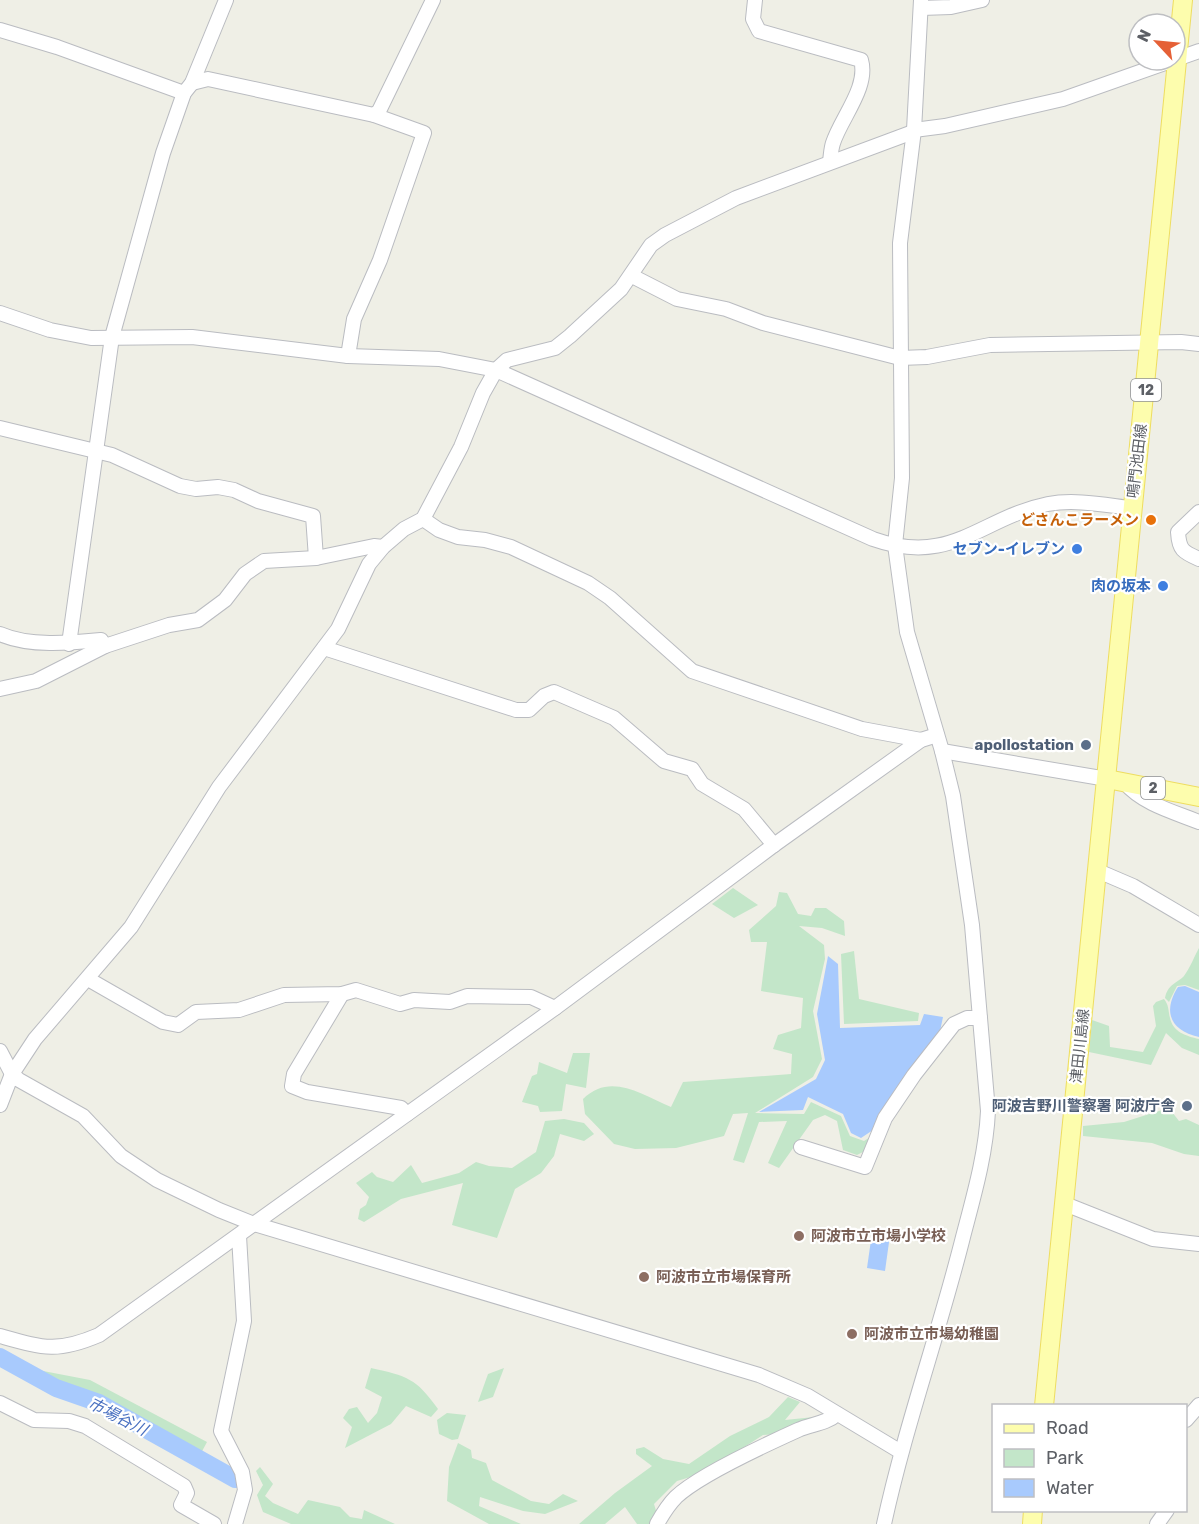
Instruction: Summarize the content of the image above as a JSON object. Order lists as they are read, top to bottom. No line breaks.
{"streets":{"main road":["12","鳴門池田線","2","津田川島線"]},"crossings":[["鳴門池田線","2"],["鳴門池田線","津田川島線"],["2","津田川島線"]],"water":["市場谷川"],"places":["どさんこラーメン","セブン-イレブン","肉の坂本","apollostation","阿波吉野川警察署 阿波庁舎","阿波市立市場小学校","阿波市立市場保育所","阿波市立市場幼稚園"],"legend":["Road","Park","Water"],"north":"top left"}
